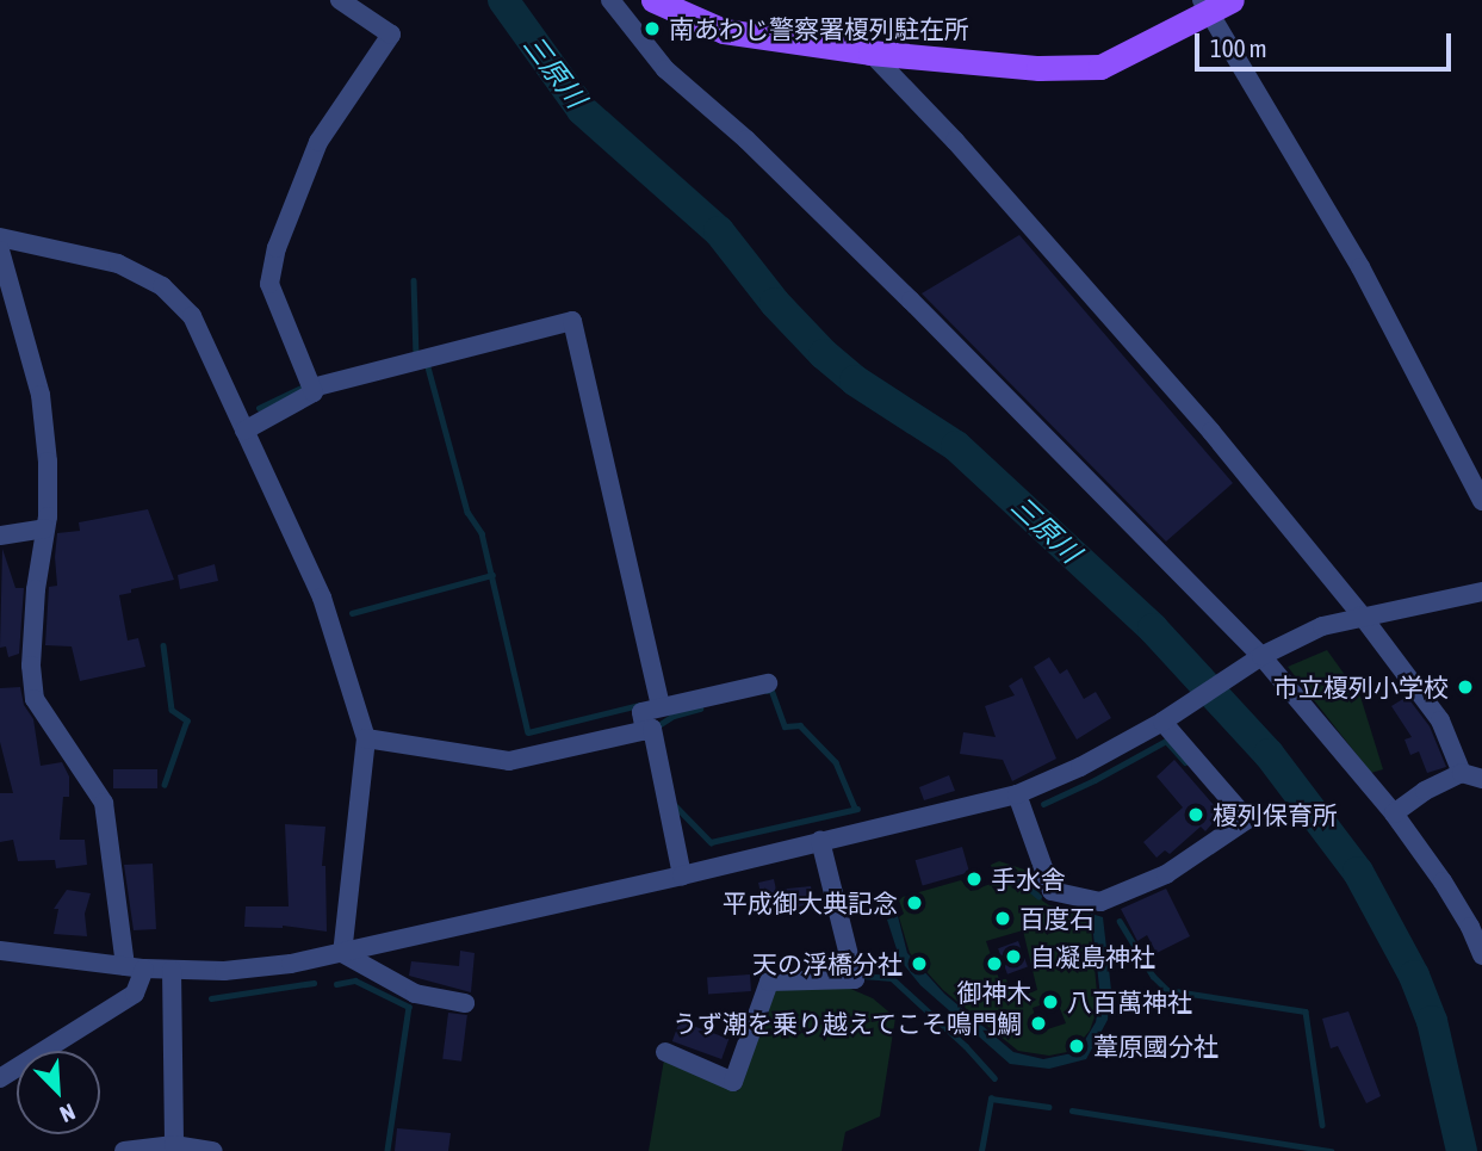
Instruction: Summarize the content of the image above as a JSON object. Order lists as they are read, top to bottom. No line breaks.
{"water":["三原川"],"places":["南あわじ警察署榎列駐在所","市立榎列小学校","榎列保育所","手水舎","平成御大典記念","百度石","自凝島神社","天の浮橋分社","御神木","八百萬神社","うず潮を乗り越えてこそ鳴門鯛","葦原國分社"],"scale_bar":"100 m","north":"bottom right"}
